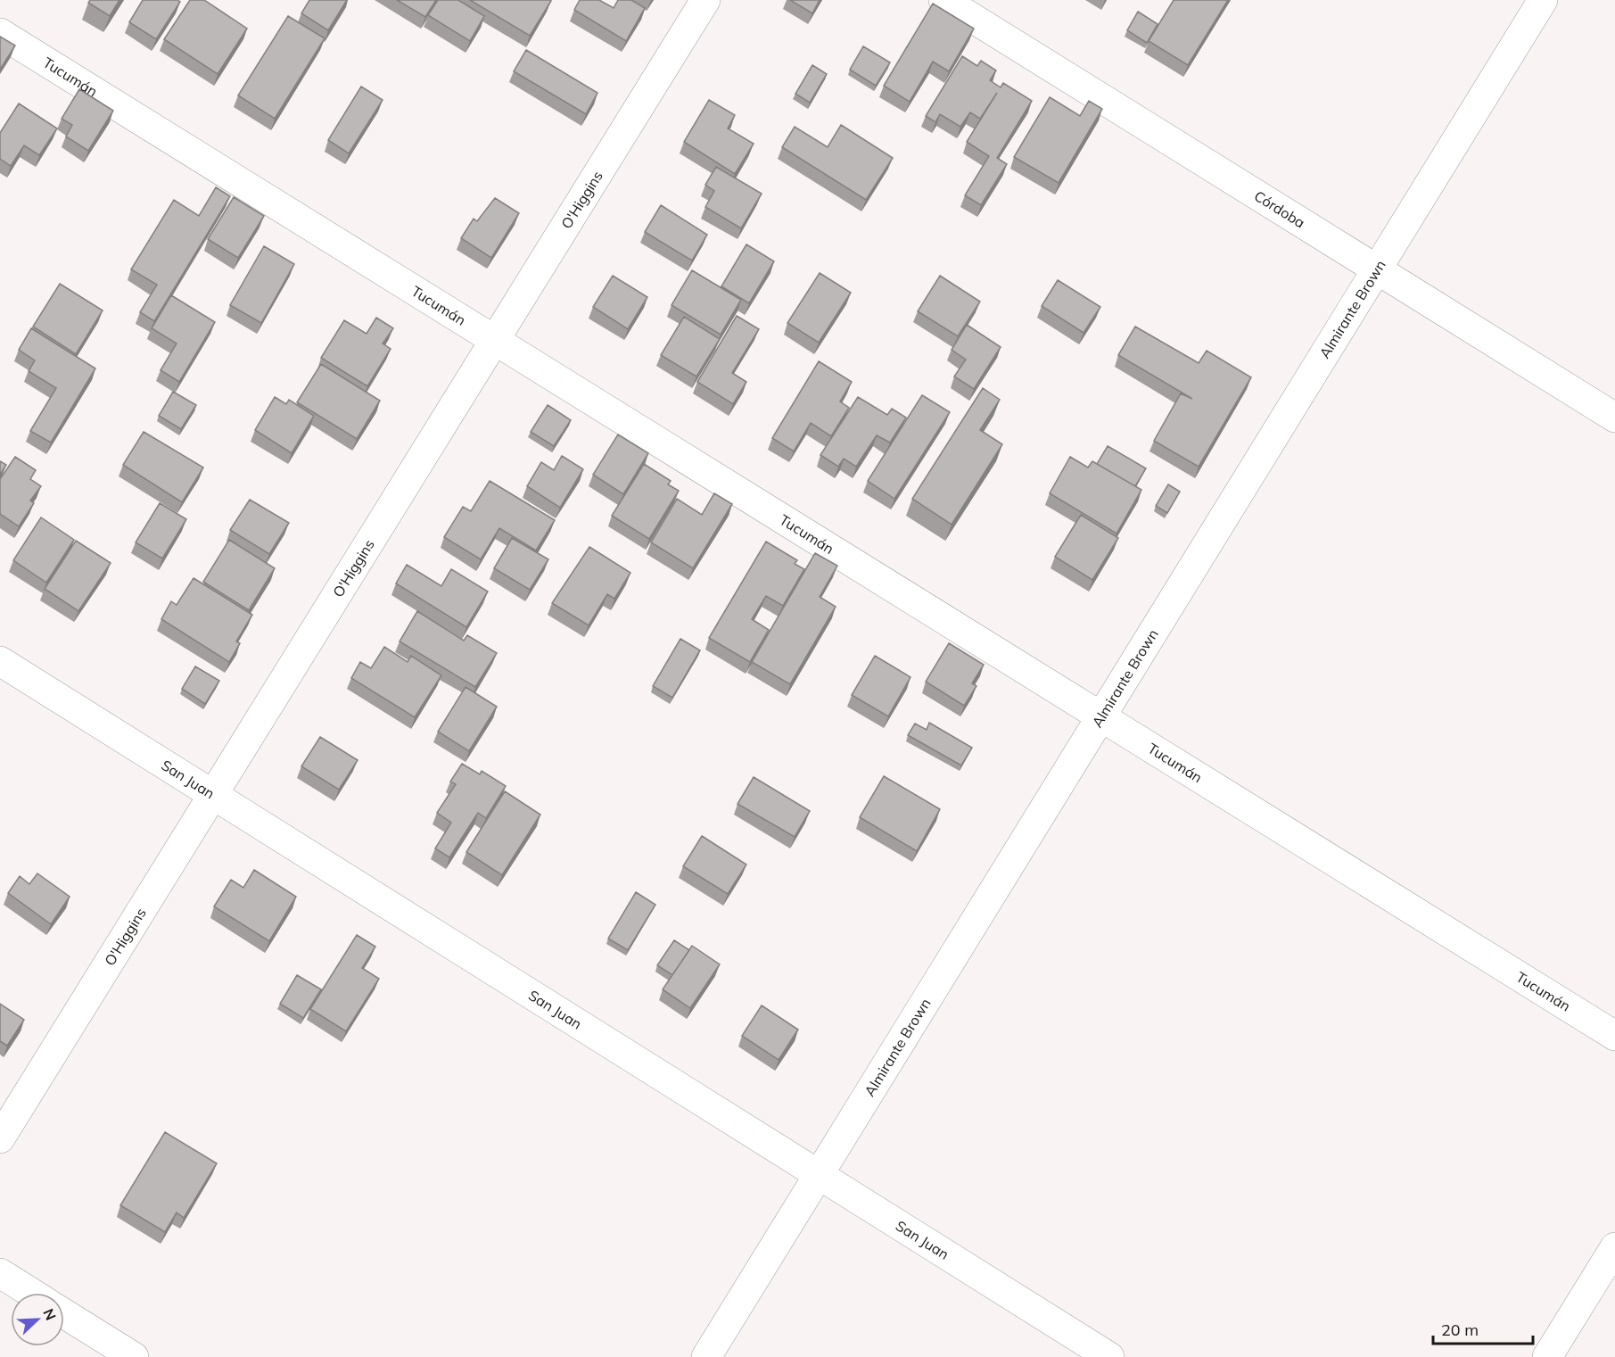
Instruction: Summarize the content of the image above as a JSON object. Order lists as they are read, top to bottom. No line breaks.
{"streets":{"street":["Tucumán","O'Higgins","Córdoba","Almirante Brown","San Juan"]},"crossings":[["Tucumán","O'Higgins"],["Tucumán","Almirante Brown"],["O'Higgins","San Juan"],["Córdoba","Almirante Brown"],["Almirante Brown","San Juan"]],"scale_bar":"20 m","north":"top right"}
